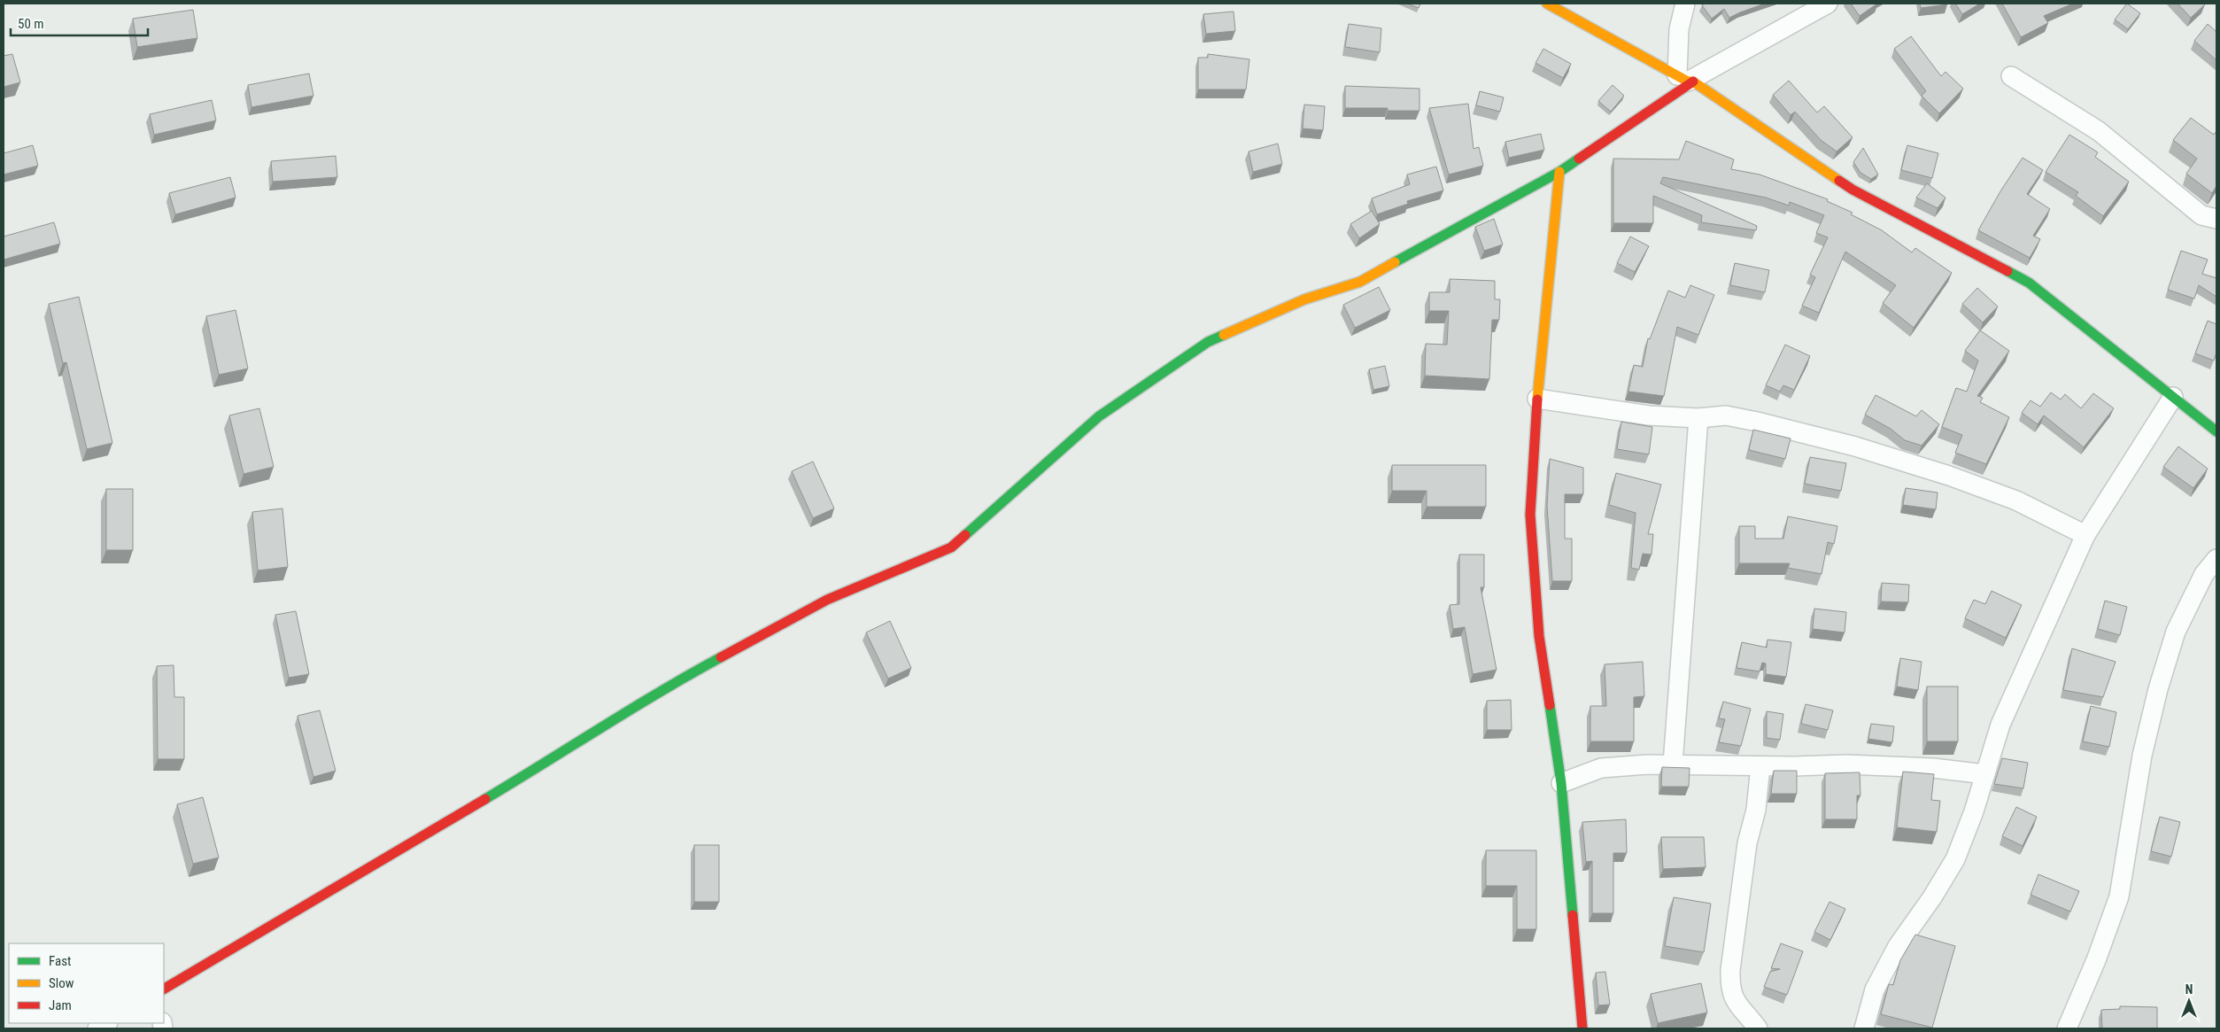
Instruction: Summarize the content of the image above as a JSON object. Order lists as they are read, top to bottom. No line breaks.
{"legend":["Fast","Slow","Jam"],"scale_bar":"50 m","north":"top"}
